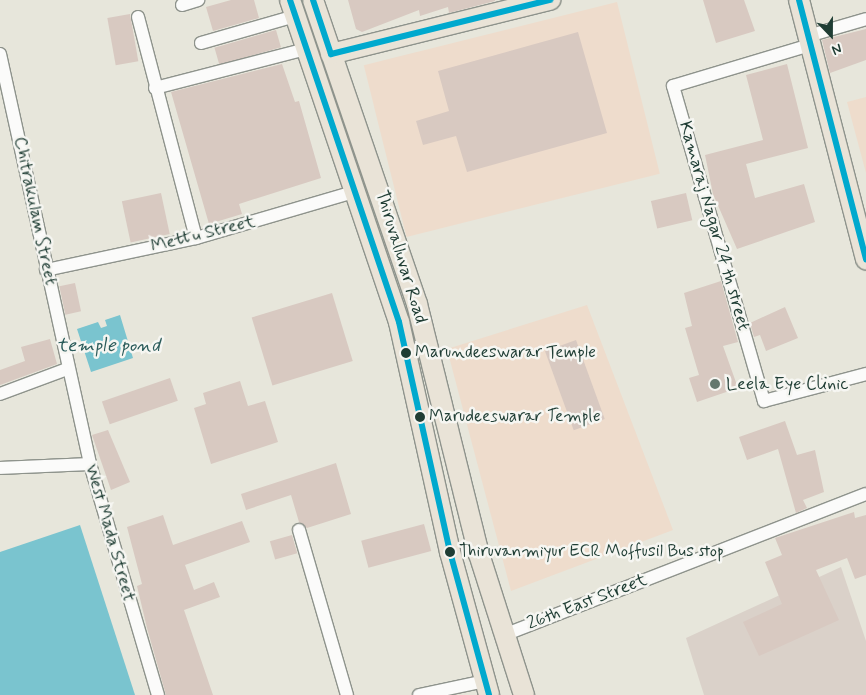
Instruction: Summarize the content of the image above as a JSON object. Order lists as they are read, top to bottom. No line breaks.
{"streets":{"main road":["Thiruvalluvar Road"],"street":["Chitrakulam Street","Kamaraj Nagar 24 th street","Mettu Street","West Mada Street","26th East Street"]},"crossings":[["Chitrakulam Street","Mettu Street"],["Chitrakulam Street","West Mada Street"],["Thiruvalluvar Road","26th East Street"]],"water":["temple pond"],"places":["Marundeeswarar Temple","Leela Eye Clinic","Marudeeswarar Temple","Thiruvanmiyur ECR Moffusil Bus stop"],"north":"bottom"}
